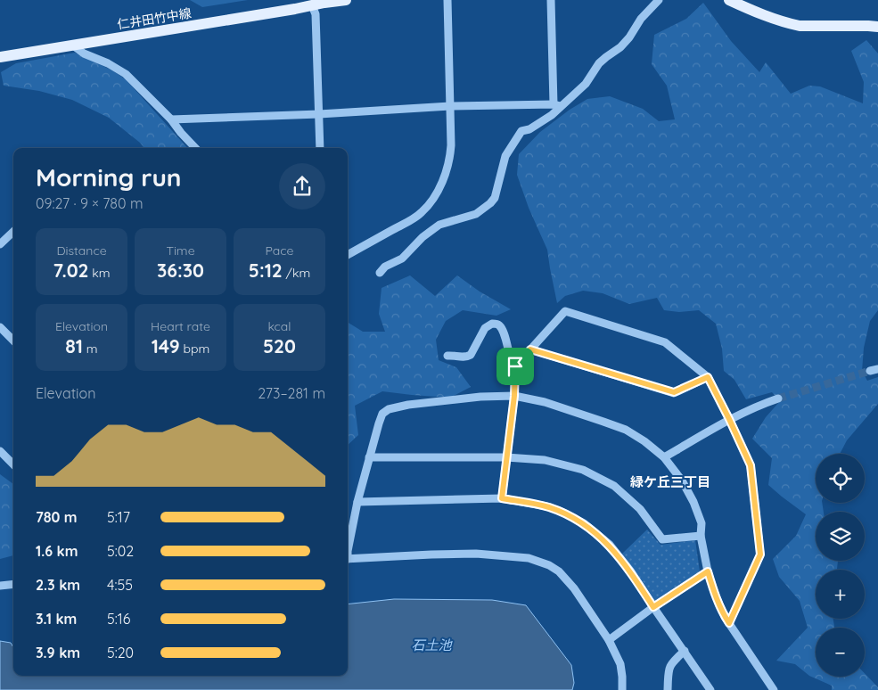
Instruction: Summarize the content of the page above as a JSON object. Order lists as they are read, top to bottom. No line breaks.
{"streets":{"main road":["仁井田竹中線"]},"districts":["緑ケ丘三丁目"],"water":["石土池"],"page":{"heading":["Morning run","09:27 · 9 × 780 m"],"stats":[["Distance","7.02 km"],["Time","36:30"],["Pace","5:12 /km"],["Elevation","81 m"],["Heart rate","149 bpm"],["kcal","520"]],"chart":["Elevation","273–281 m"],"map_buttons":["+","−"],"list":[{"name":"780 m","note":"5:17"},{"name":"1.6 km","note":"5:02"},{"name":"2.3 km","note":"4:55"},{"name":"3.1 km","note":"5:16"},{"name":"3.9 km","note":"5:20"}]}}
